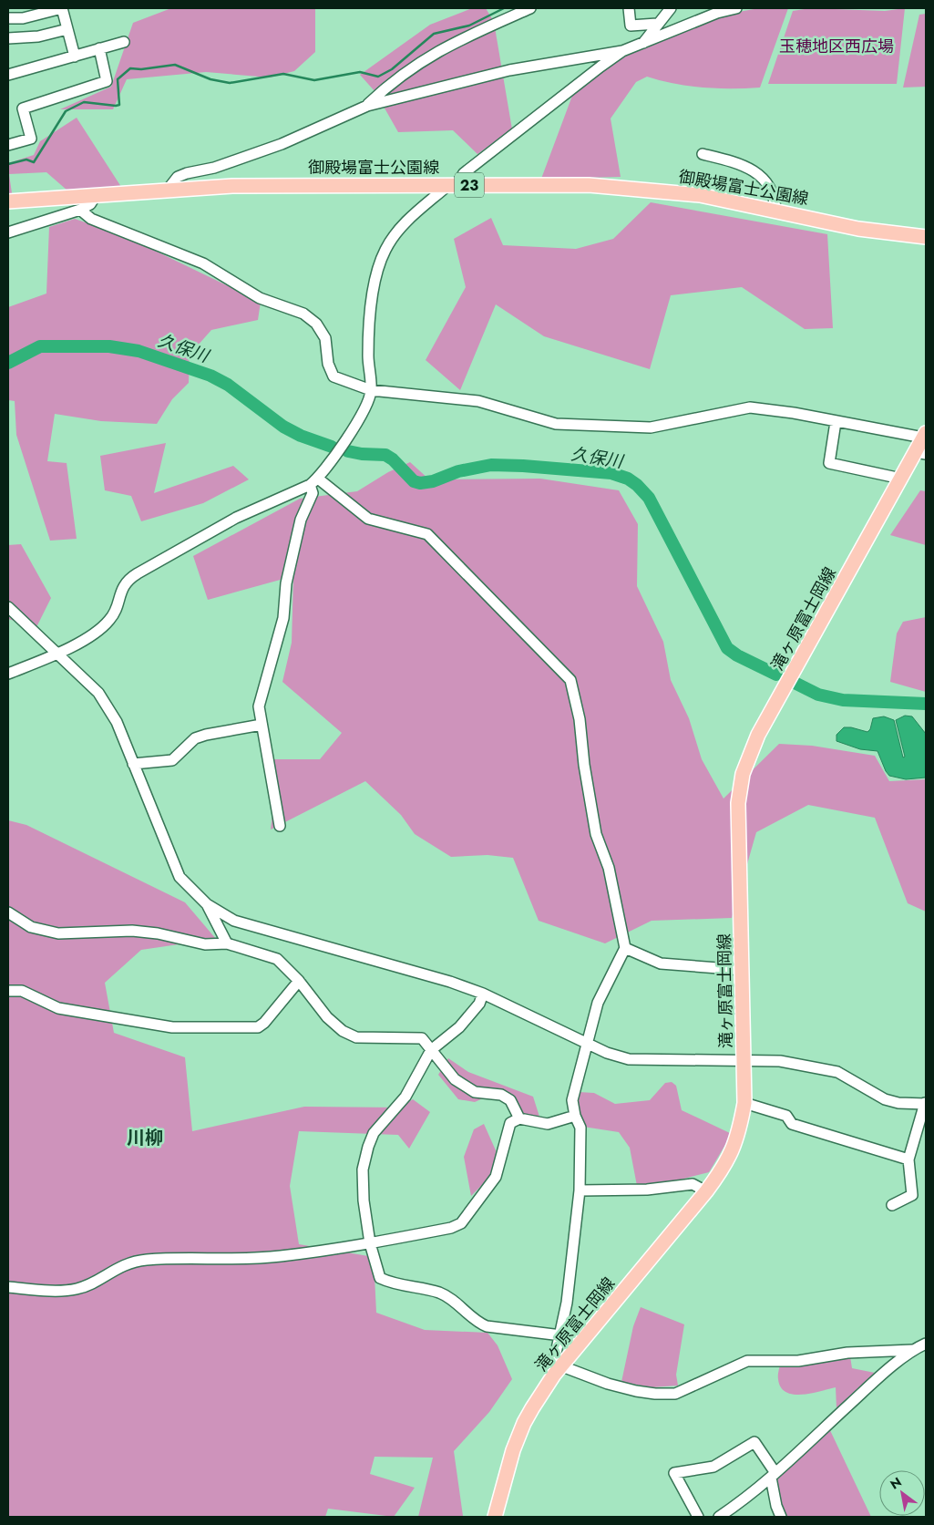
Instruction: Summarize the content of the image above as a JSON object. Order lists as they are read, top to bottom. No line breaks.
{"streets":{"main road":["御殿場富士公園線","23","滝ヶ原富士岡線"]},"districts":["川柳"],"water":["久保川"],"parks":["玉穂地区西広場"],"north":"top left"}
